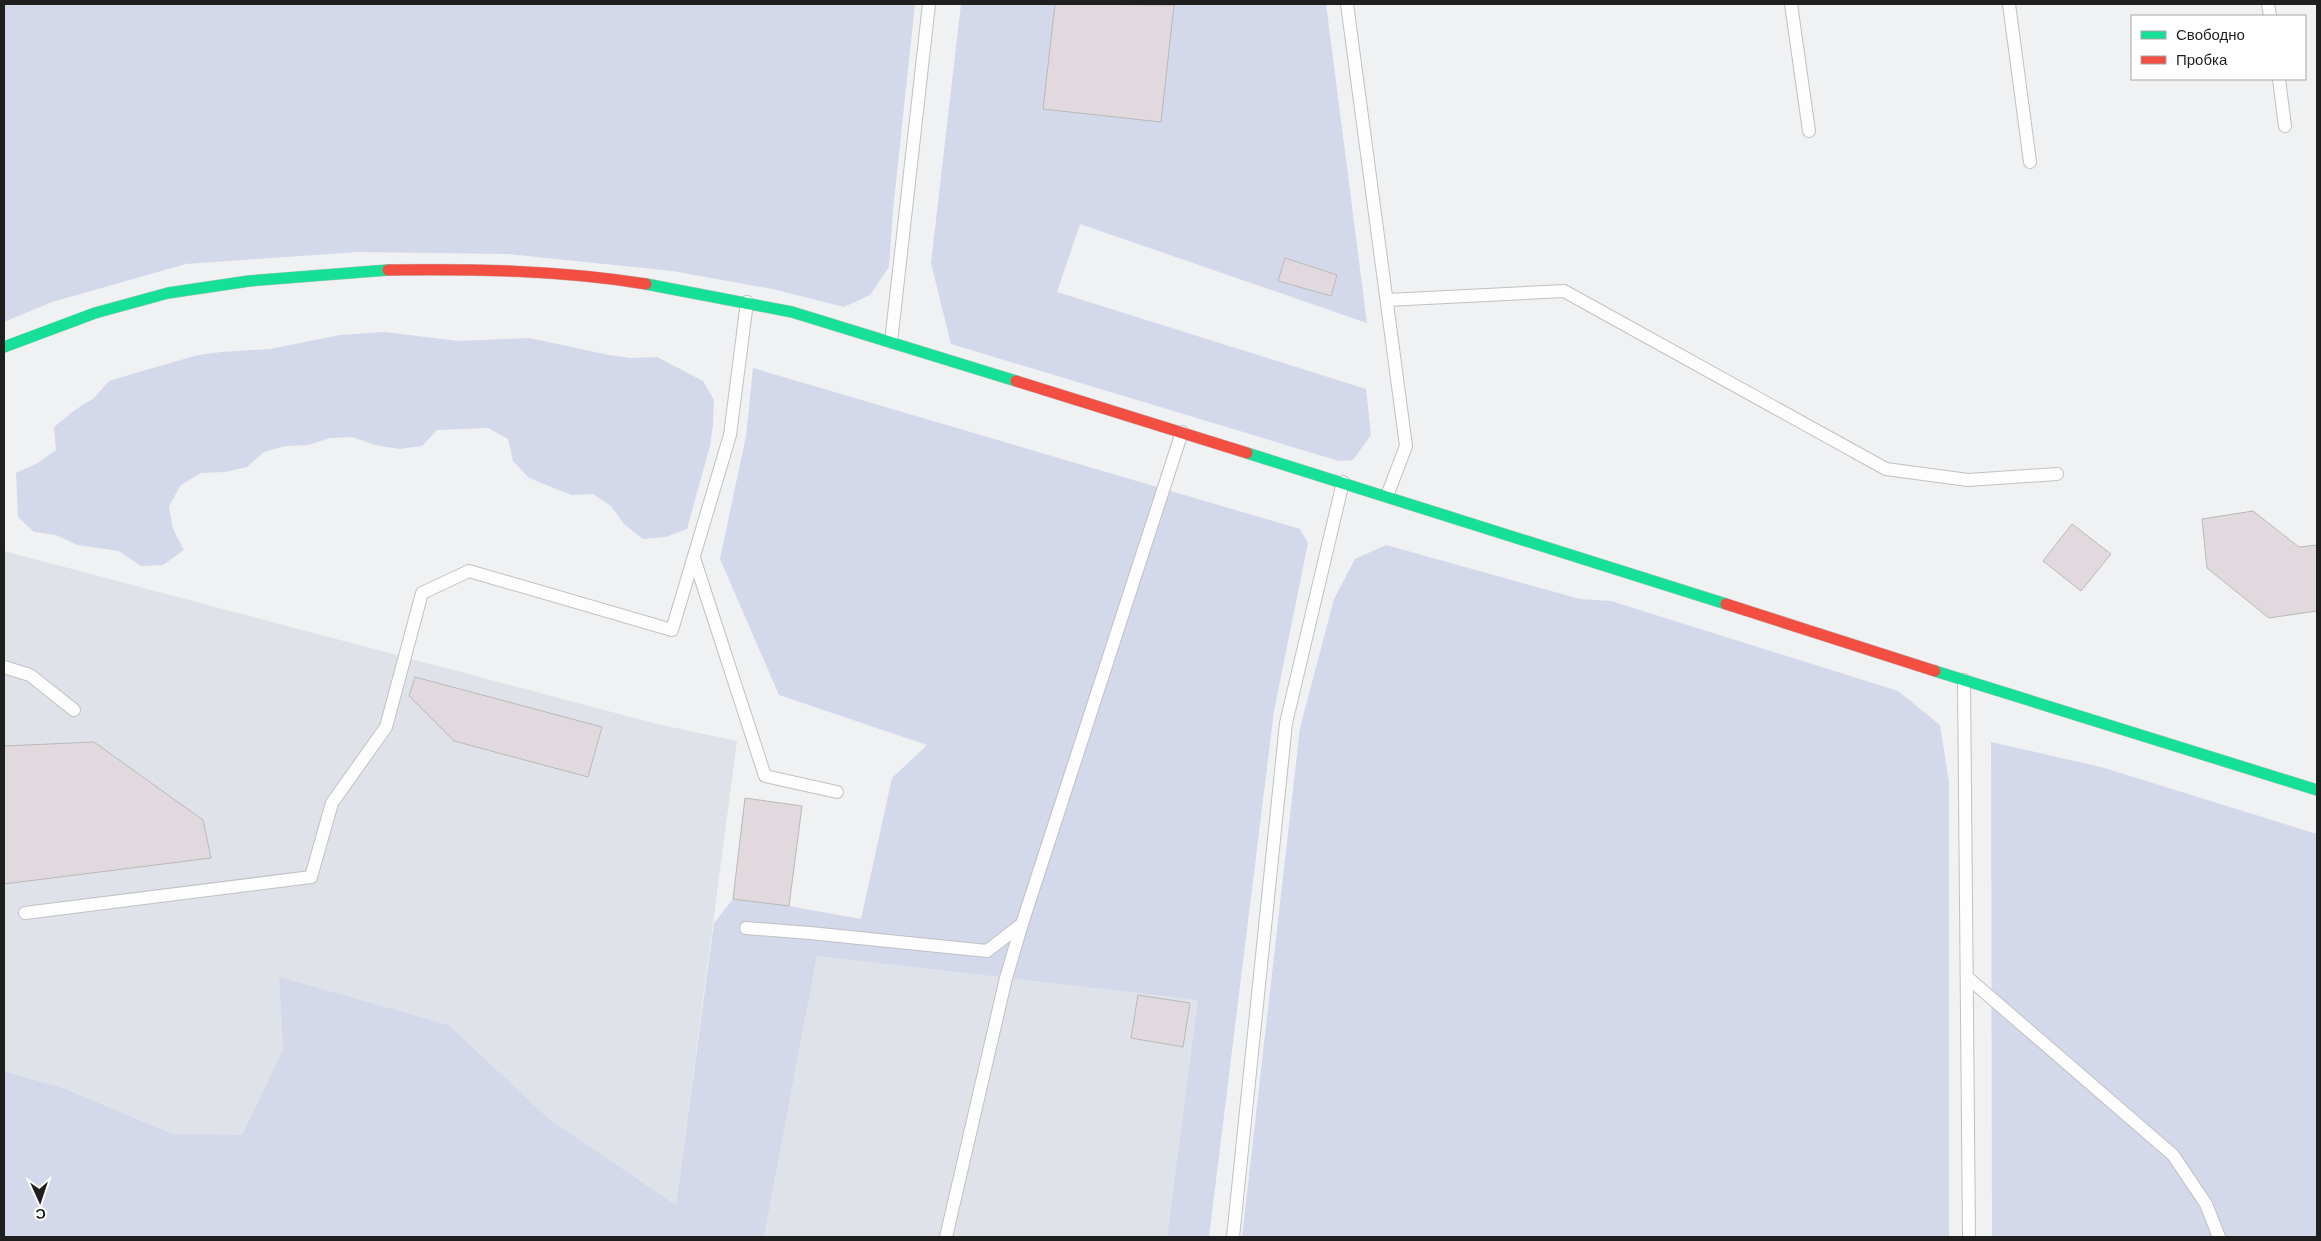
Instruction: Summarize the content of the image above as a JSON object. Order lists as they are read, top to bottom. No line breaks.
{"legend":["Свободно","Пробка"],"north":"bottom"}
